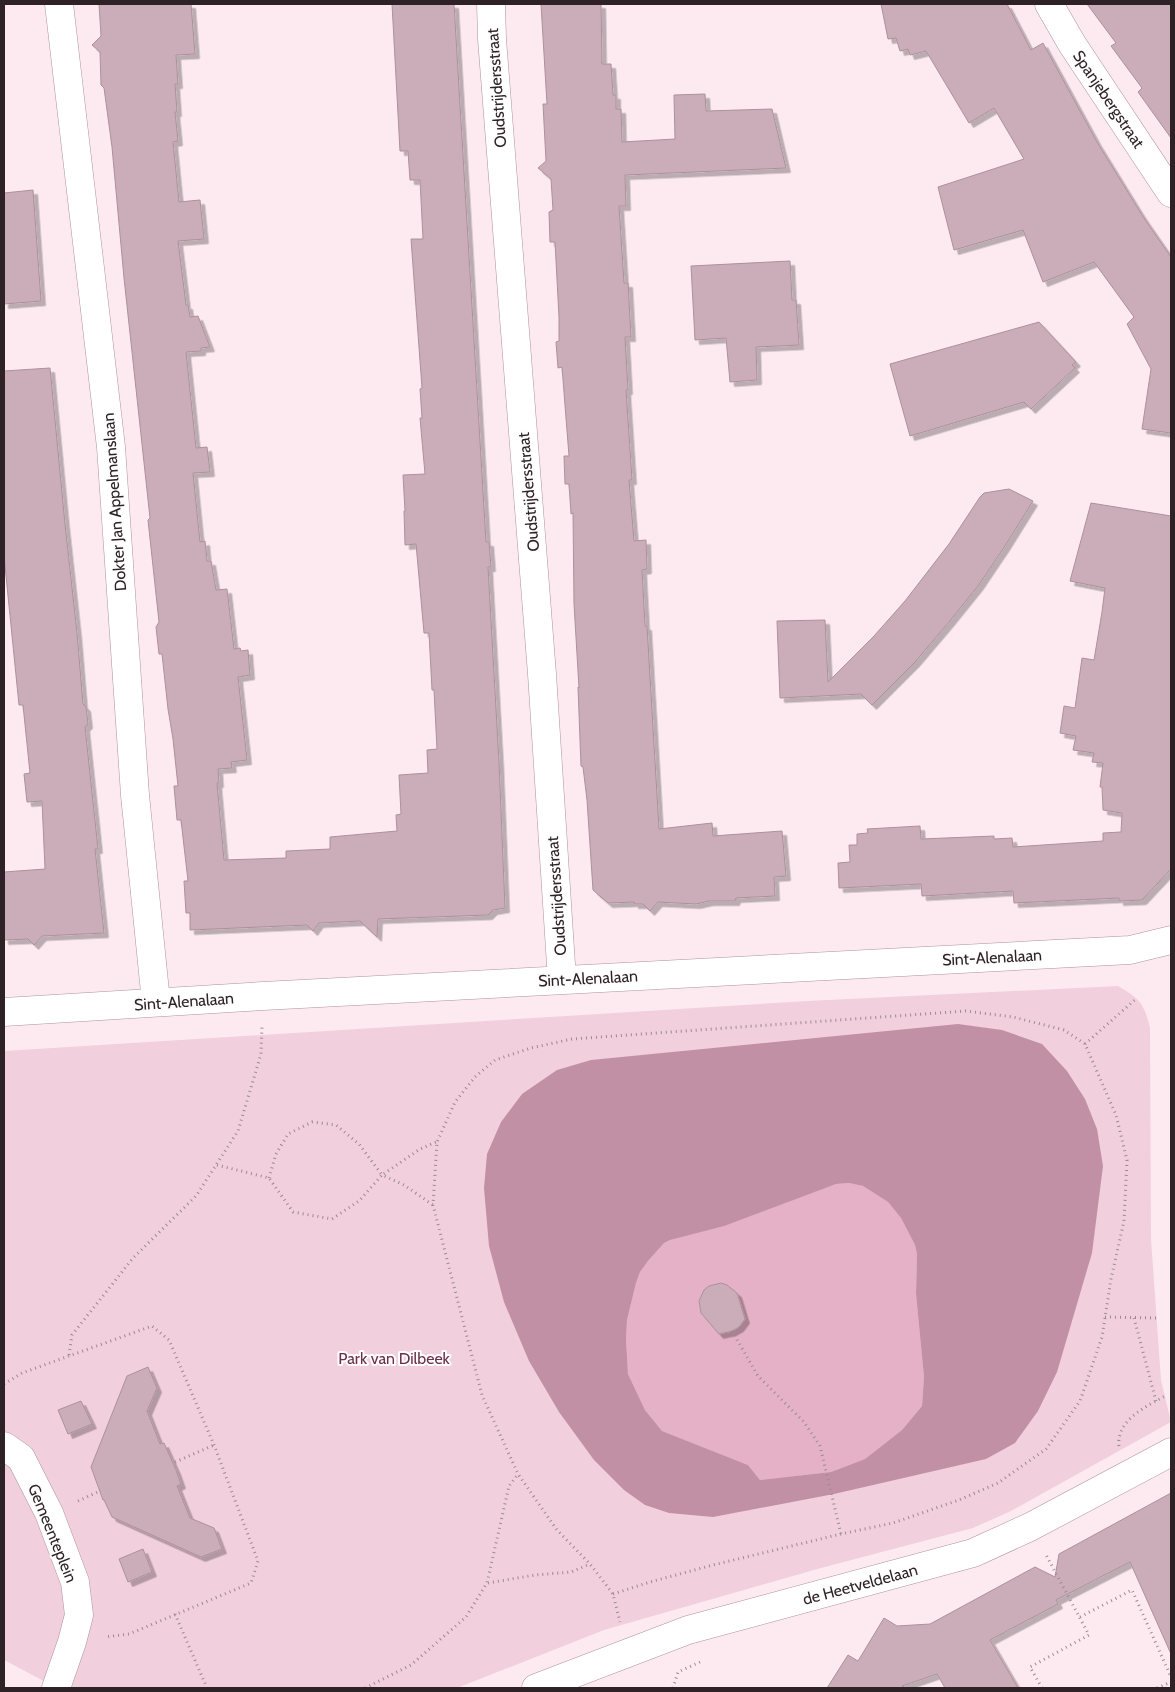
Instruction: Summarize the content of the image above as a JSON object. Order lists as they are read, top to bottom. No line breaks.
{"streets":{"street":["Oudstrijdersstraat","Spanjebergstraat","Dokter Jan Appelmanslaan","Sint-Alenalaan","Gemeenteplein","de Heetveldelaan"]},"crossings":[["Oudstrijdersstraat","Sint-Alenalaan"],["Dokter Jan Appelmanslaan","Sint-Alenalaan"]],"parks":["Park van Dilbeek"]}
